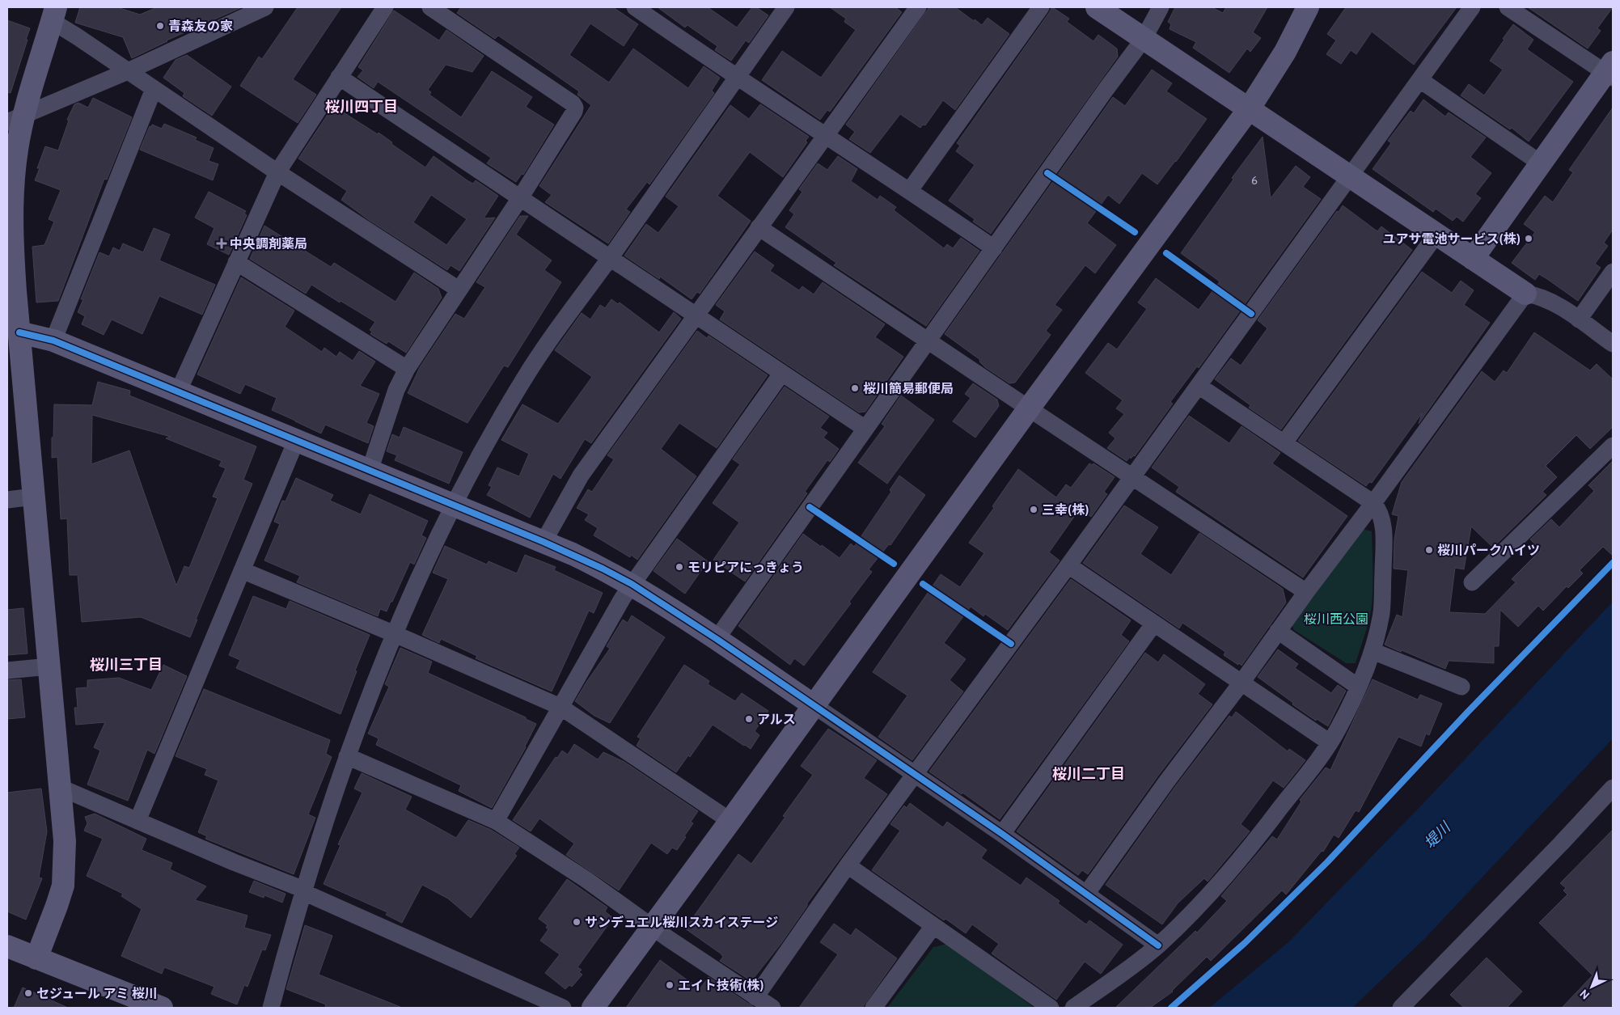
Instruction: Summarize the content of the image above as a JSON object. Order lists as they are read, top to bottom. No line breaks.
{"districts":["桜川四丁目","桜川三丁目","桜川二丁目"],"water":["堤川"],"parks":["桜川西公園"],"places":{"other":["青森友の家","ユアサ電池サービス(株)","桜川簡易郵便局","三幸(株)","桜川パークハイツ","モリピアにっきょう","アルス","サンデュエル桜川スカイステージ","エイト技術(株)","セジュール アミ 桜川"],"health":["中央調剤薬局"]},"house_numbers":["6"],"north":"bottom left"}
